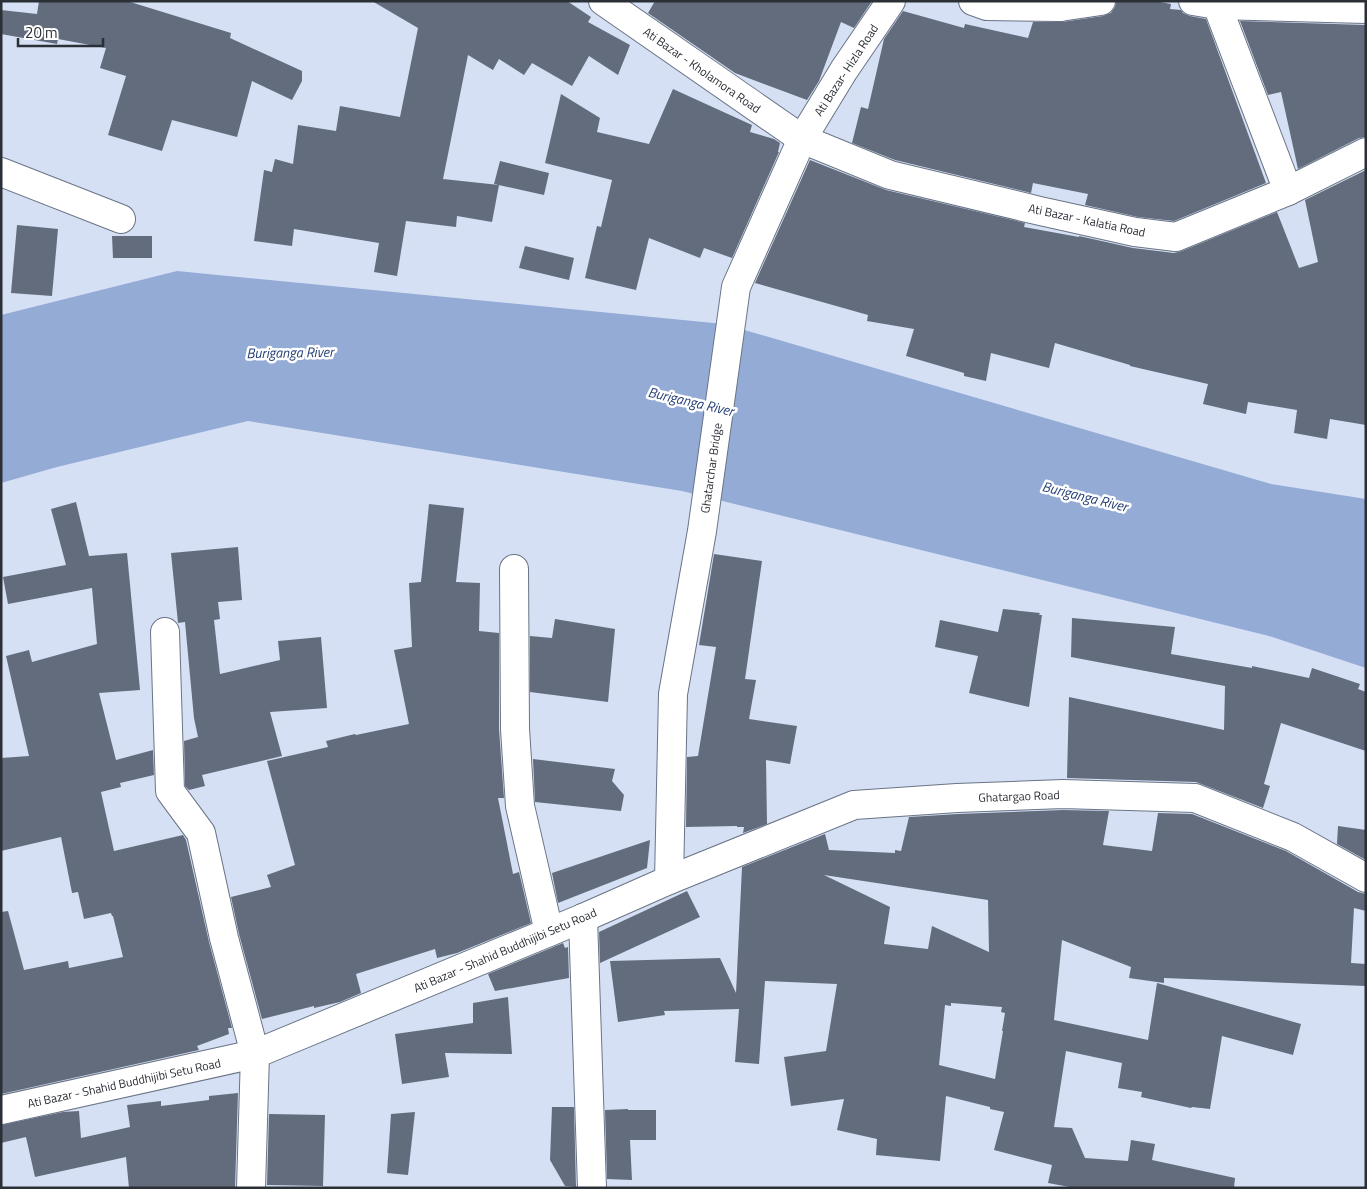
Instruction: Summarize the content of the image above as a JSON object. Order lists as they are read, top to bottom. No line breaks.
{"streets":{"street":["Ati Bazar - Kholamora Road","Ati Bazar- Hizla Road","Ati Bazar - Kalatia Road","Ghatarchar Bridge","Ghatargao Road","Ati Bazar - Shahid Buddhijibi Setu Road"]},"crossings":[["Ati Bazar - Kholamora Road","Ati Bazar- Hizla Road"],["Ati Bazar - Kholamora Road","Ati Bazar - Kalatia Road"],["Ati Bazar- Hizla Road","Ati Bazar - Kalatia Road"],["Ati Bazar- Hizla Road","Ghatarchar Bridge"],["Ghatarchar Bridge","Ghatargao Road"],["Ghatarchar Bridge","Ati Bazar - Shahid Buddhijibi Setu Road"],["Ghatargao Road","Ati Bazar - Shahid Buddhijibi Setu Road"]],"water":["Buriganga River"],"scale_bar":"20 m"}
